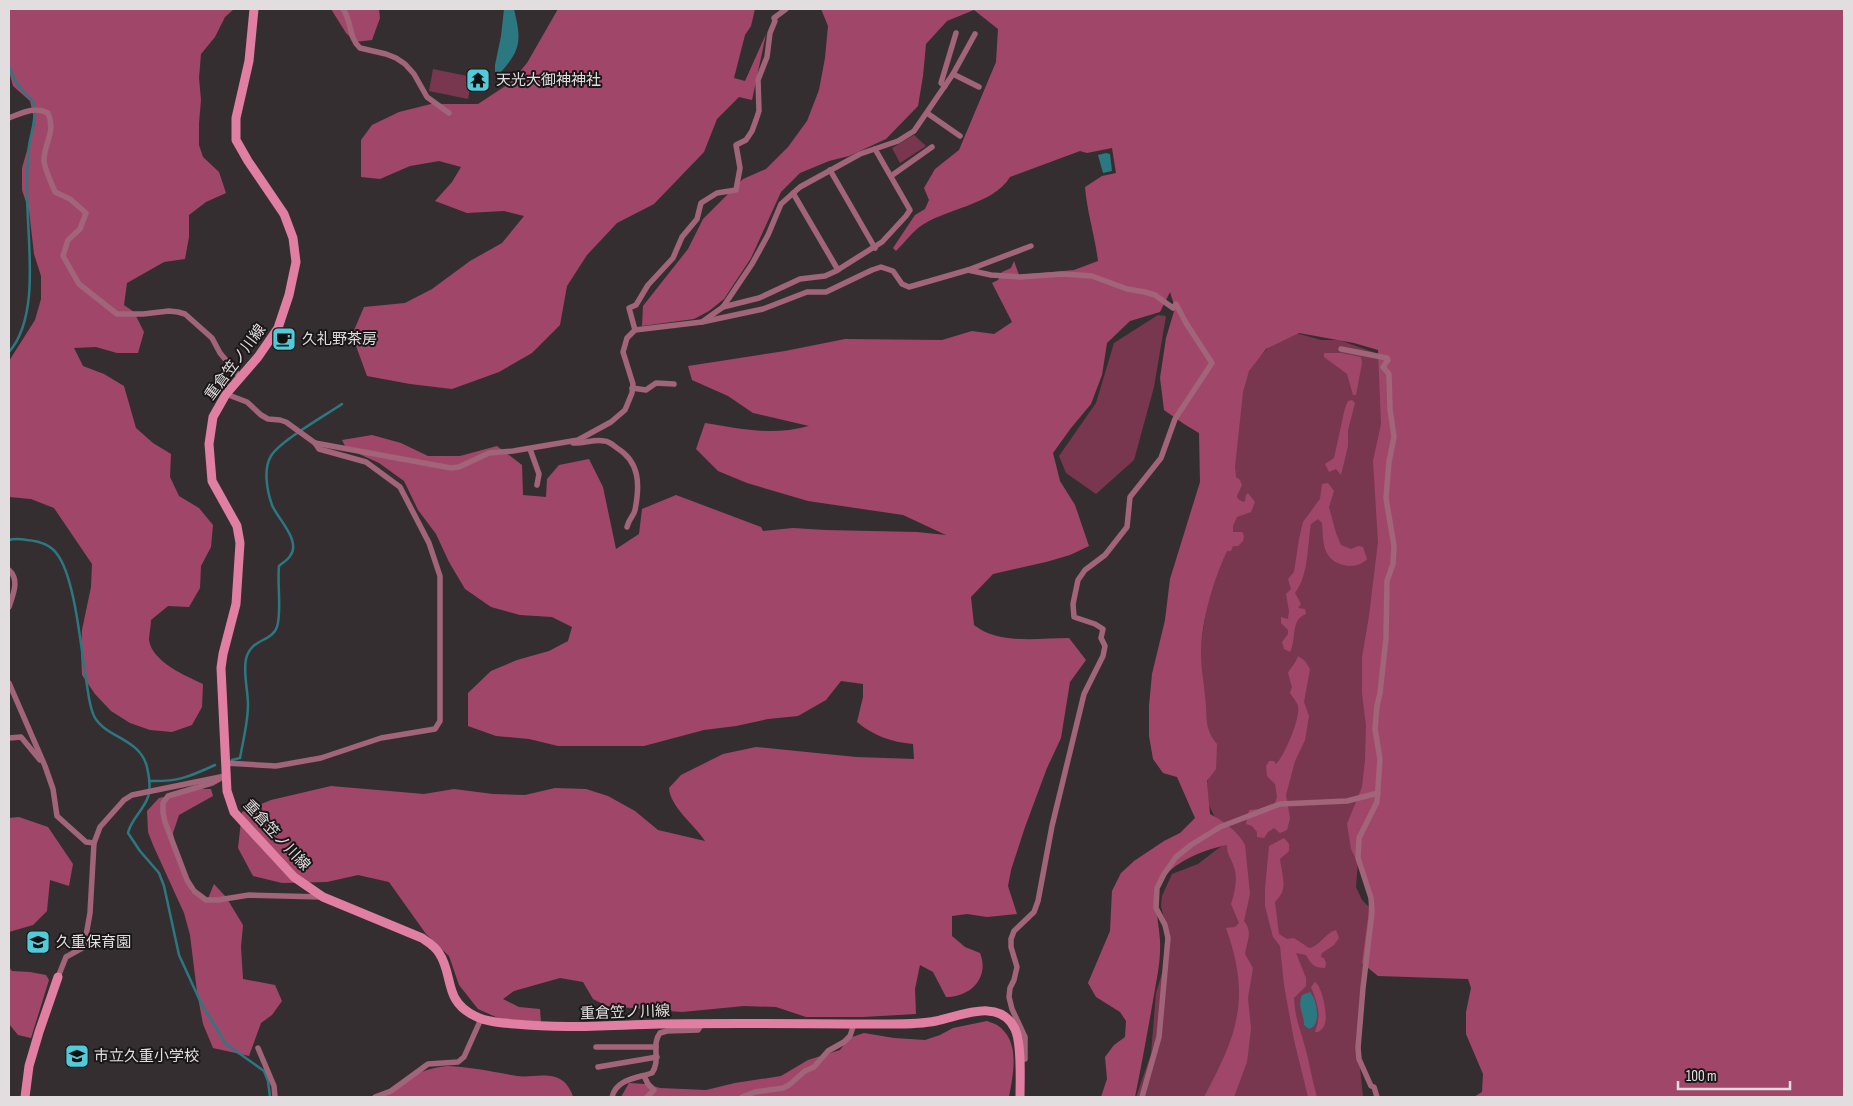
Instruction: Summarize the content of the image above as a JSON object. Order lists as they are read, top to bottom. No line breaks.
{"streets":{"main road":["重倉笠ノ川線"]},"places":{"temple":["天光大御神神社"],"cafe":["久礼野茶房"],"school or university":["久重保育園","市立久重小学校"]},"scale_bar":"100 m"}
